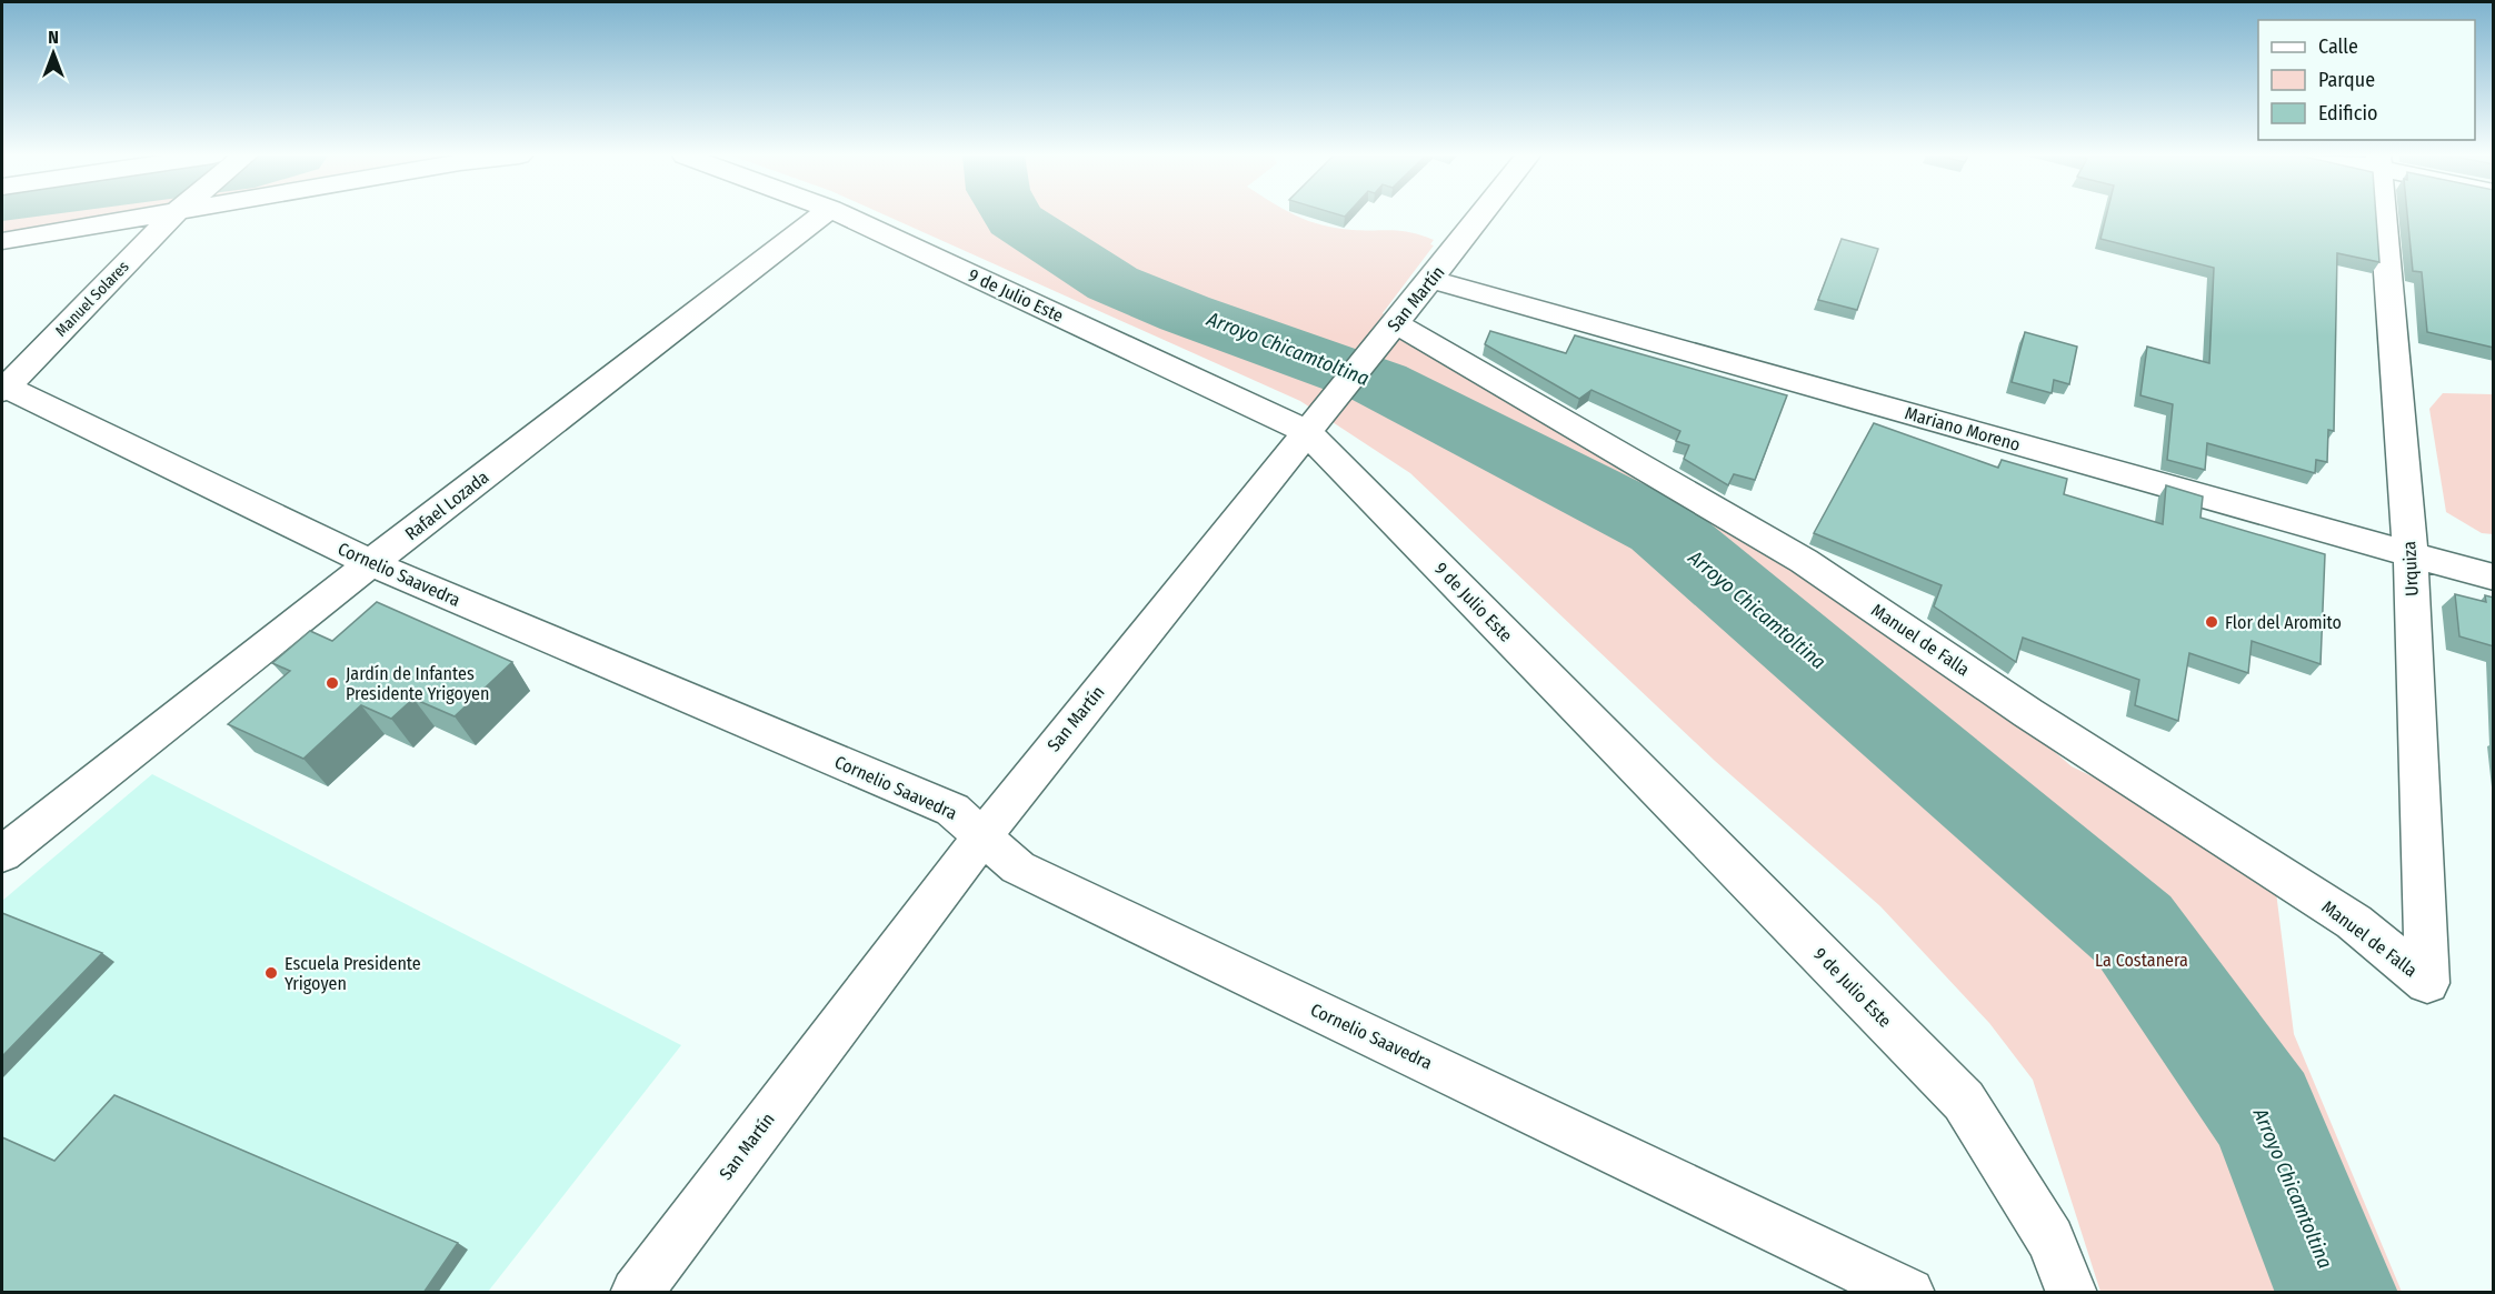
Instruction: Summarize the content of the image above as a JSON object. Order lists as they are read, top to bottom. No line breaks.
{"streets":{"street":["9 de Julio Este","Manuel Solares","San Martín","Mariano Moreno","Rafael Lozada","Urquiza","Cornelio Saavedra","Manuel de Falla"]},"crossings":[["9 de Julio Este","San Martín"],["Manuel Solares","Cornelio Saavedra"],["San Martín","Mariano Moreno"],["San Martín","Cornelio Saavedra"],["San Martín","Manuel de Falla"],["Mariano Moreno","Urquiza"],["Rafael Lozada","Cornelio Saavedra"],["Urquiza","Manuel de Falla"]],"water":["Arroyo Chicamtoltina"],"parks":["La Costanera"],"places":["Flor del Aromito","Jardín de Infantes Presidente Yrigoyen","Escuela Presidente Yrigoyen"],"legend":["Calle","Parque","Edificio"],"north":"top"}
